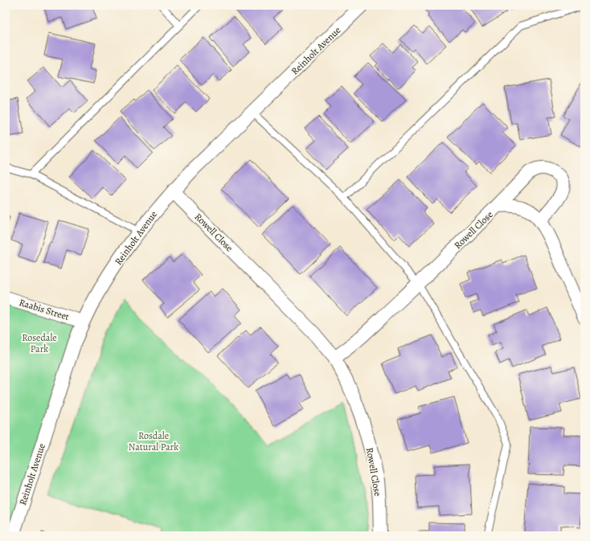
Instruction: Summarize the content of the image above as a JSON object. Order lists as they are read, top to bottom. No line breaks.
{"streets":{"street":["Reinholt Avenue","Rowell Close","Raabis Street"]},"crossings":[["Reinholt Avenue","Rowell Close"],["Reinholt Avenue","Raabis Street"]],"parks":["Rosedale Park","Rosdale Natural Park"]}
